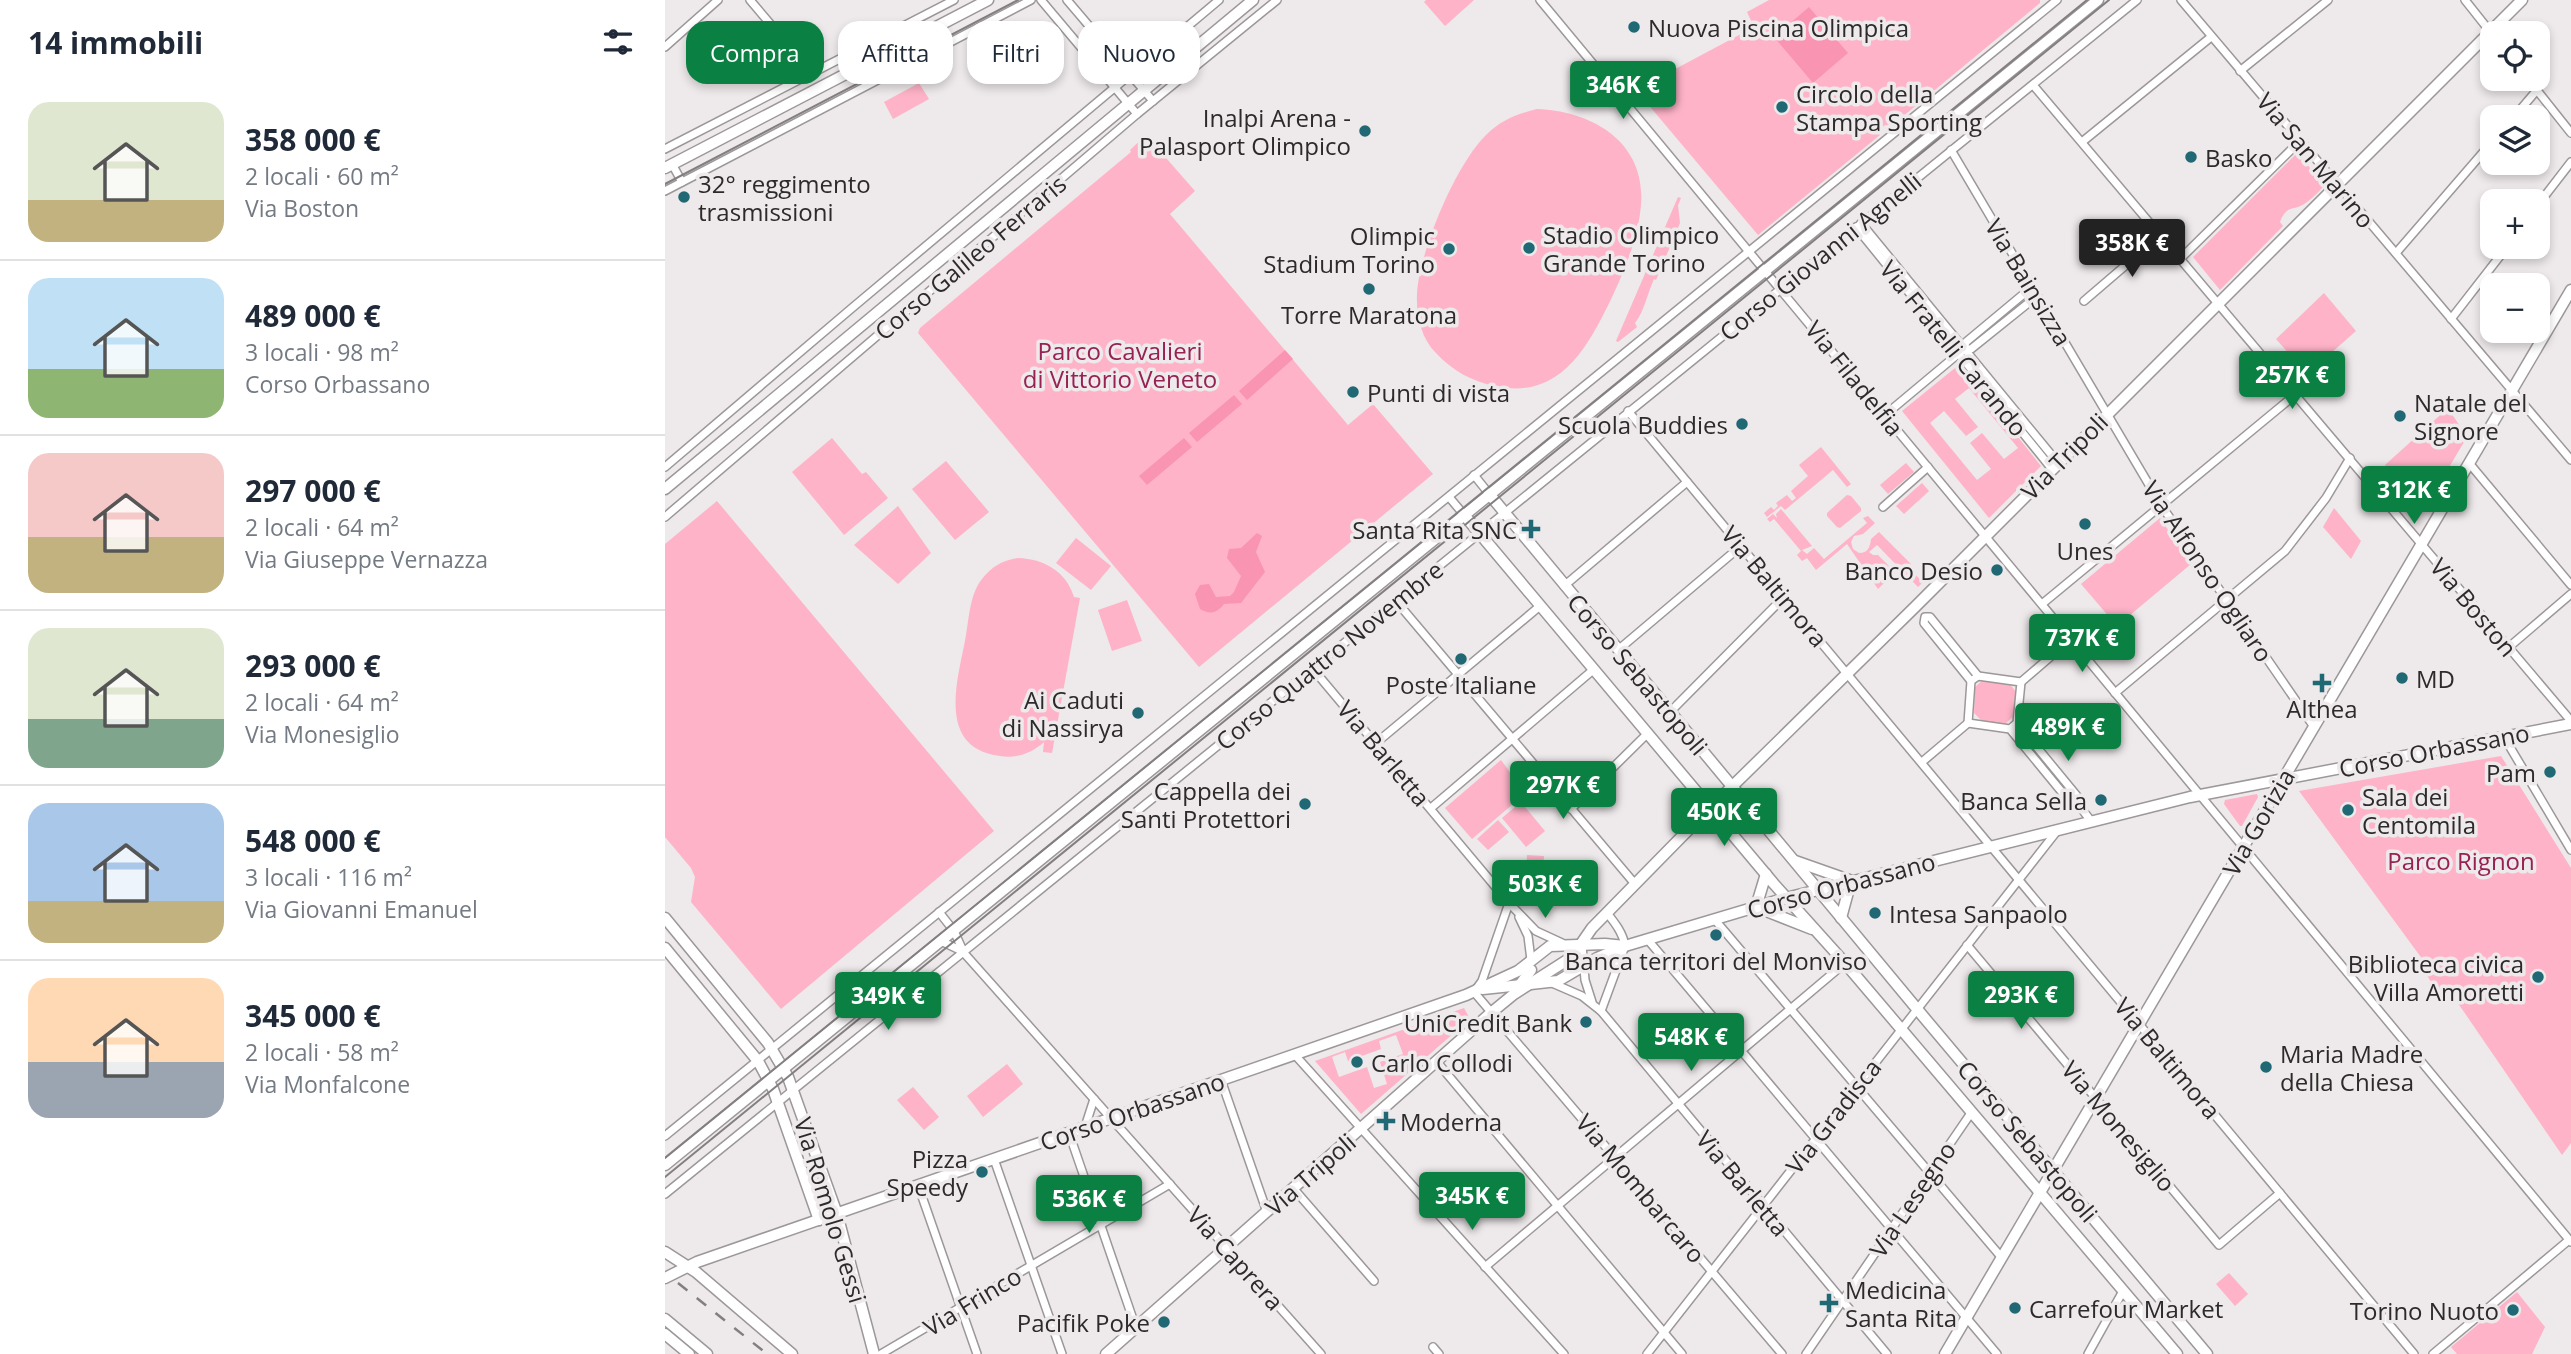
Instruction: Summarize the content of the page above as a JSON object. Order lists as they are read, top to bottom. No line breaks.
{"streets":{"street":["Via San Marino","Corso Giovanni Agnelli","Corso Galileo Ferraris","Via Bainsizza","Via Fratelli Carando","Via Filadelfia","Via Tripoli","Via Alfonso Ogliaro","Via Baltimora","Via Boston","Corso Quattro Novembre","Corso Sebastopoli","Corso Orbassano","Via Barletta","Via Gorizia","Via Gradisca","Via Monesiglio","Via Mombarcaro","Via Lesegno","Via Romolo Gessi","Via Caprera","Via Frinco"]},"crossings":[["Via San Marino","Via Tripoli"],["Via San Marino","Via Gorizia"],["Corso Giovanni Agnelli","Via Bainsizza"],["Corso Giovanni Agnelli","Via Fratelli Carando"],["Corso Giovanni Agnelli","Via Filadelfia"],["Corso Giovanni Agnelli","Via Baltimora"],["Corso Giovanni Agnelli","Via Boston"],["Corso Giovanni Agnelli","Corso Quattro Novembre"],["Corso Giovanni Agnelli","Corso Sebastopoli"],["Via Bainsizza","Via Tripoli"],["Via Bainsizza","Via Alfonso Ogliaro"],["Via Fratelli Carando","Via Tripoli"],["Via Filadelfia","Via Tripoli"],["Via Filadelfia","Corso Orbassano"],["Via Filadelfia","Via Gorizia"],["Via Tripoli","Via Alfonso Ogliaro"],["Via Tripoli","Via Baltimora"],["Via Tripoli","Via Boston"],["Via Tripoli","Corso Sebastopoli"],["Via Tripoli","Via Mombarcaro"],["Via Tripoli","Via Caprera"],["Via Alfonso Ogliaro","Via Gorizia"],["Via Baltimora","Corso Orbassano"],["Via Baltimora","Via Gorizia"],["Via Baltimora","Via Gradisca"],["Via Baltimora","Via Monesiglio"],["Via Boston","Corso Orbassano"],["Via Boston","Via Gorizia"],["Corso Quattro Novembre","Corso Sebastopoli"],["Corso Quattro Novembre","Via Barletta"],["Corso Quattro Novembre","Via Romolo Gessi"],["Corso Quattro Novembre","Via Caprera"],["Corso Sebastopoli","Corso Orbassano"],["Corso Sebastopoli","Via Gorizia"],["Corso Sebastopoli","Via Gradisca"],["Corso Sebastopoli","Via Lesegno"],["Corso Orbassano","Via Gorizia"],["Corso Orbassano","Via Mombarcaro"],["Corso Orbassano","Via Romolo Gessi"],["Corso Orbassano","Via Caprera"],["Via Barletta","Via Gradisca"],["Via Barletta","Via Lesegno"],["Via Gorizia","Via Monesiglio"],["Via Gradisca","Via Monesiglio"],["Via Gradisca","Via Mombarcaro"],["Via Caprera","Via Frinco"]],"parks":["Parco Cavalieri di Vittorio Veneto","Parco Rignon"],"places":{"other":["Nuova Piscina Olimpica","Circolo della Stampa Sporting","Inalpi Arena - Palasport Olimpico","Basko","32° reggimento trasmissioni","Stadio Olimpico Grande Torino","Olimpic Stadium Torino","Torre Maratona","Punti di vista","Natale del Signore","Scuola Buddies","Unes","Banco Desio","Poste Italiane","MD","Ai Caduti di Nassirya","Pam","Banca Sella","Cappella dei Santi Protettori","Sala dei Centomila","Intesa Sanpaolo","Banca territori del Monviso","Biblioteca civica Villa Amoretti","UniCredit Bank","Carlo Collodi","Maria Madre della Chiesa","Pizza Speedy","Carrefour Market","Torino Nuoto","Pacifik Poke"],"health":["Santa Rita SNC","Althea","Moderna","Medicina Santa Rita"]},"page":{"heading":"14 immobili","map_buttons":["+","−"],"chip":["Compra","Affitta","Filtri","Nuovo"],"price":["346K €","358K €","257K €","312K €","737K €","489K €","297K €","450K €","503K €","293K €","349K €","548K €","345K €","536K €"],"list":[{"name":"358 000 €","note":"2 locali · 60 m² · Via Boston"},{"name":"489 000 €","note":"3 locali · 98 m² · Corso Orbassano"},{"name":"297 000 €","note":"2 locali · 64 m² · Via Giuseppe Vernazza"},{"name":"293 000 €","note":"2 locali · 64 m² · Via Monesiglio"},{"name":"548 000 €","note":"3 locali · 116 m² · Via Giovanni Emanuel"},{"name":"345 000 €","note":"2 locali · 58 m² · Via Monfalcone"}]}}
